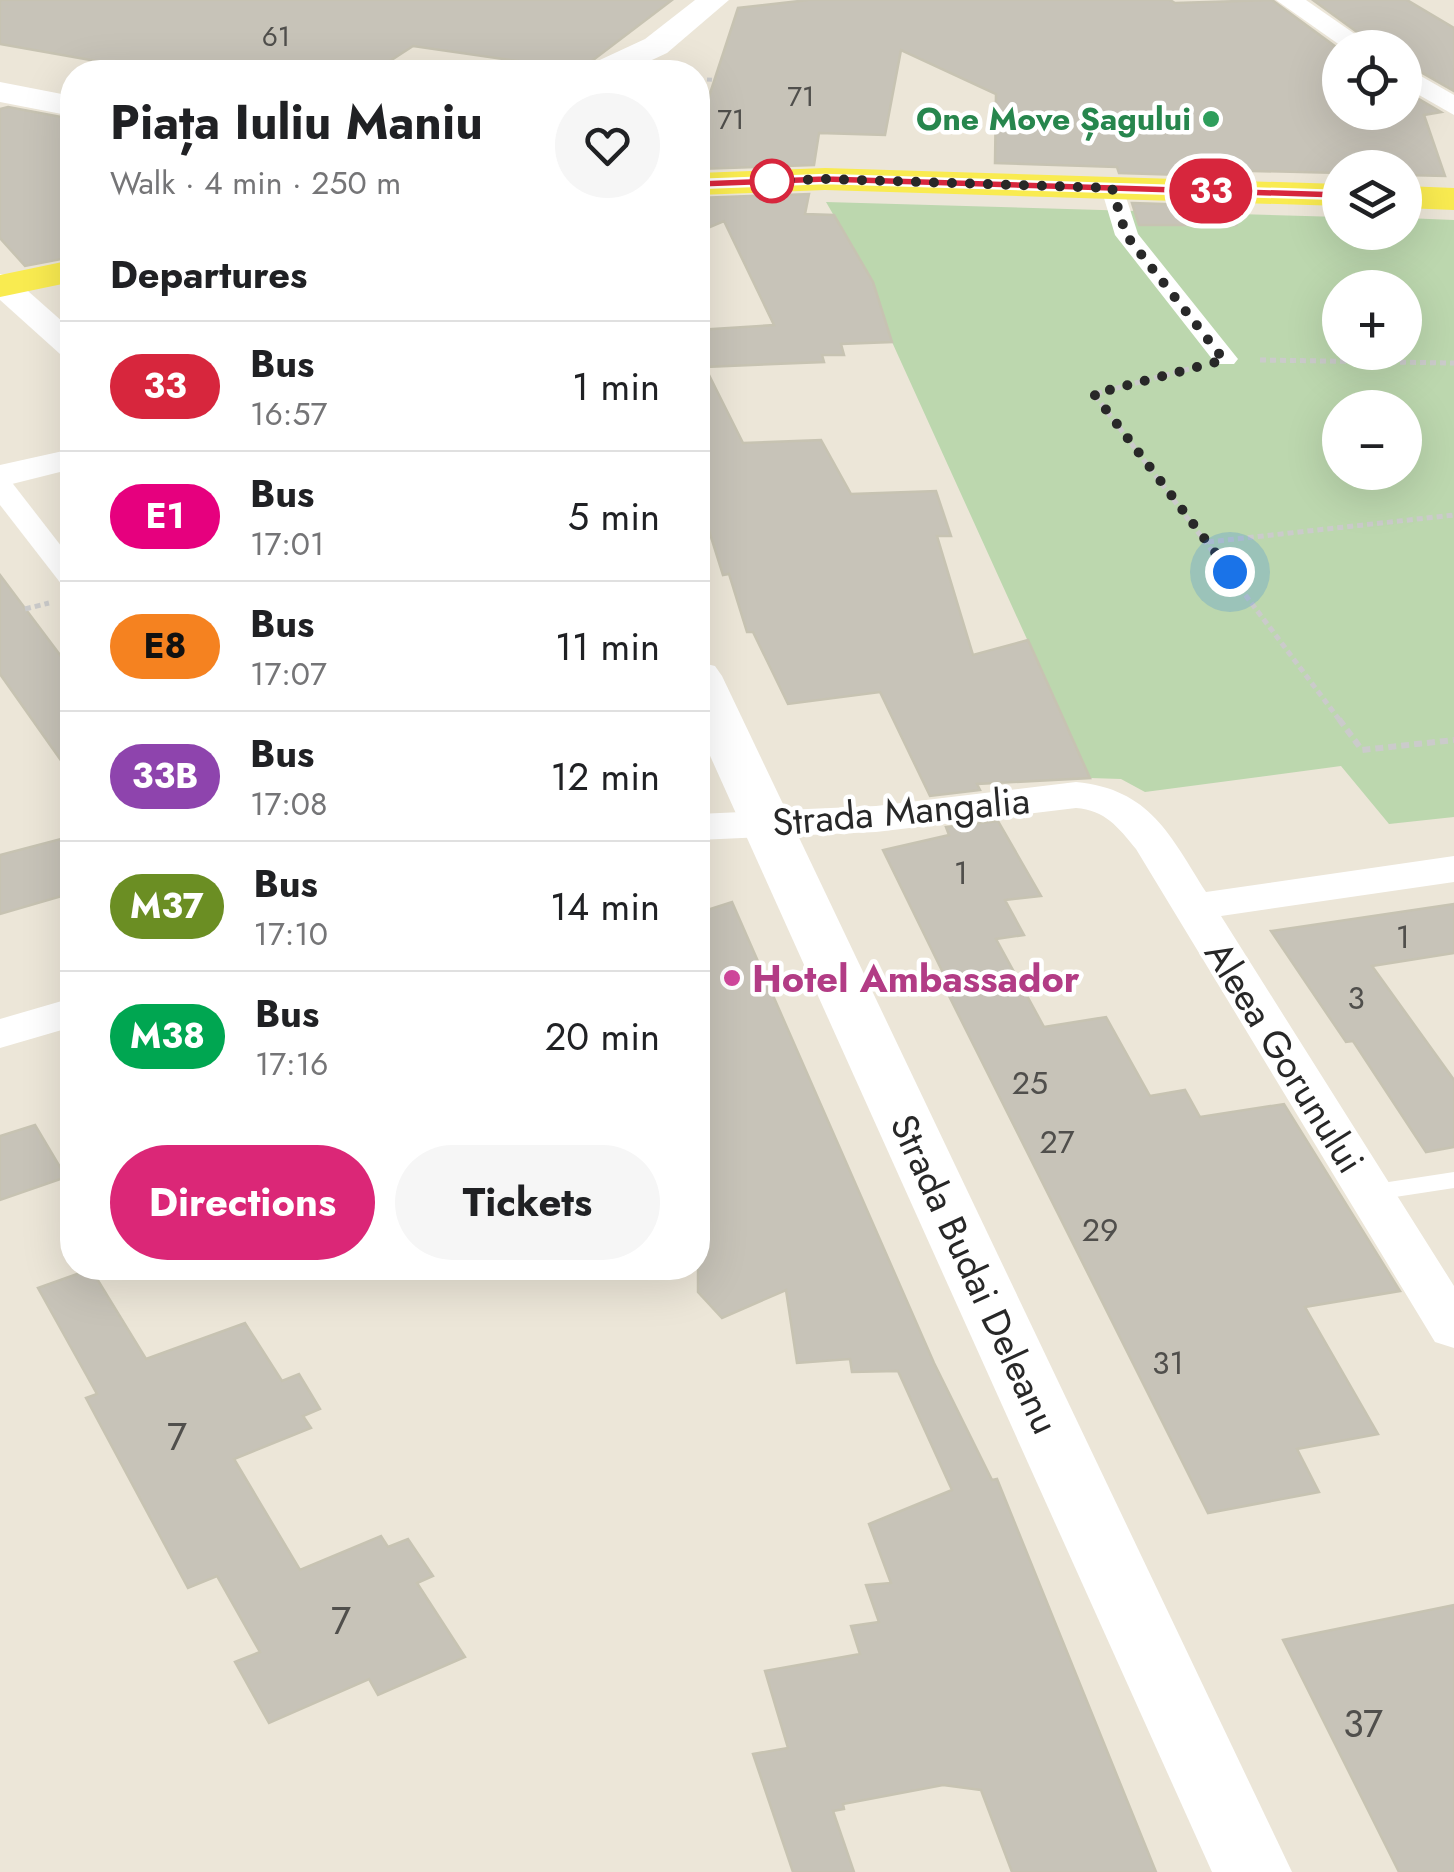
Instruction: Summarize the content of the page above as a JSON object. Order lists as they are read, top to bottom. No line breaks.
{"streets":{"main road":["Strada Budai Deleanu"],"street":["Strada Mangalia","Aleea Gorunului"]},"crossings":[["Strada Mangalia","Aleea Gorunului"],["Strada Mangalia","Strada Budai Deleanu"]],"places":["One Move Șagului","Hotel Ambassador"],"lines":["bus line 33"],"house_numbers":["61","71","71","1","1","3","25","27","29","31","7","7","37"],"page":{"on_map":"33","map_buttons":["+","−"],"heading":[["Piața Iuliu Maniu","Walk · 4 min · 250 m"],"Departures"],"list":[{"mark":"33","name":"Bus","note":"16:57","value":"1 min"},{"mark":"E1","name":"Bus","note":"17:01","value":"5 min"},{"mark":"E8","name":"Bus","note":"17:07","value":"11 min"},{"mark":"33B","name":"Bus","note":"17:08","value":"12 min"},{"mark":"M37","name":"Bus","note":"17:10","value":"14 min"},{"mark":"M38","name":"Bus","note":"17:16","value":"20 min"}],"buttons":["Directions","Tickets"]}}
